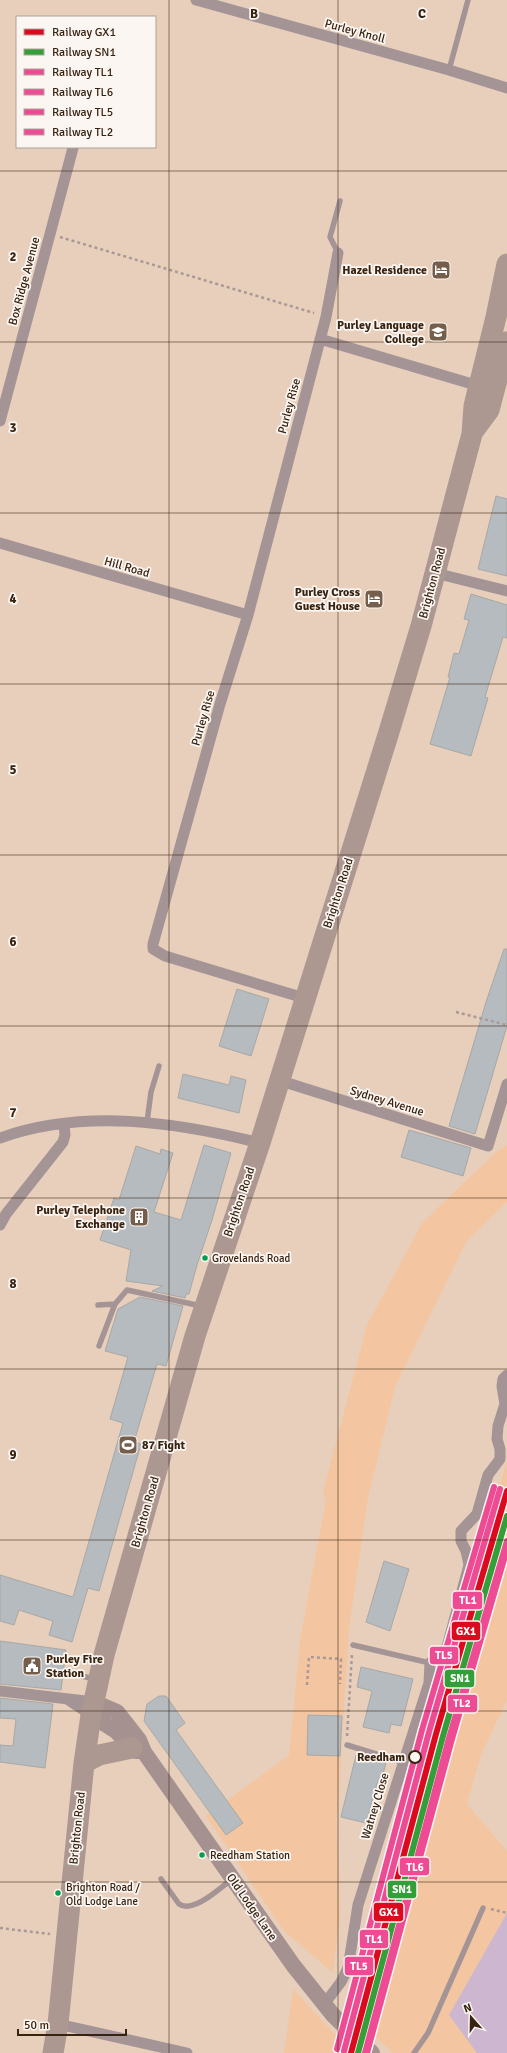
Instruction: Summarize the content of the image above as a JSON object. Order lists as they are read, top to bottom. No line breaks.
{"streets":{"highway":["Brighton Road"],"street":["Purley Knoll","Box Ridge Avenue","Purley Rise","Hill Road","Sydney Avenue","Watney Close","Old Lodge Lane"]},"crossings":[["Purley Rise","Hill Road"],["Purley Rise","Brighton Road"],["Brighton Road","Sydney Avenue"],["Brighton Road","Old Lodge Lane"],["Watney Close","Old Lodge Lane"]],"places":{"hotel":["Hazel Residence","Purley Cross Guest House"],"school or university":["Purley Language College"],"building":["Purley Telephone Exchange"],"other":["Grovelands Road","Reedham","Reedham Station","Brighton Road / Old Lodge Lane"],"sports":["87 Fight"],"public building":["Purley Fire Station"]},"lines":["rail line TL5","rail line TL1","rail line GX1","rail line SN1","rail line TL6","rail line TL2"],"legend":["Railway GX1","Railway SN1","Railway TL1","Railway TL6","Railway TL5","Railway TL2"],"scale_bar":"50 m","north":"top","grid":{"columns":["B","C"],"rows":["2","3","4","5","6","7","8","9"]}}
